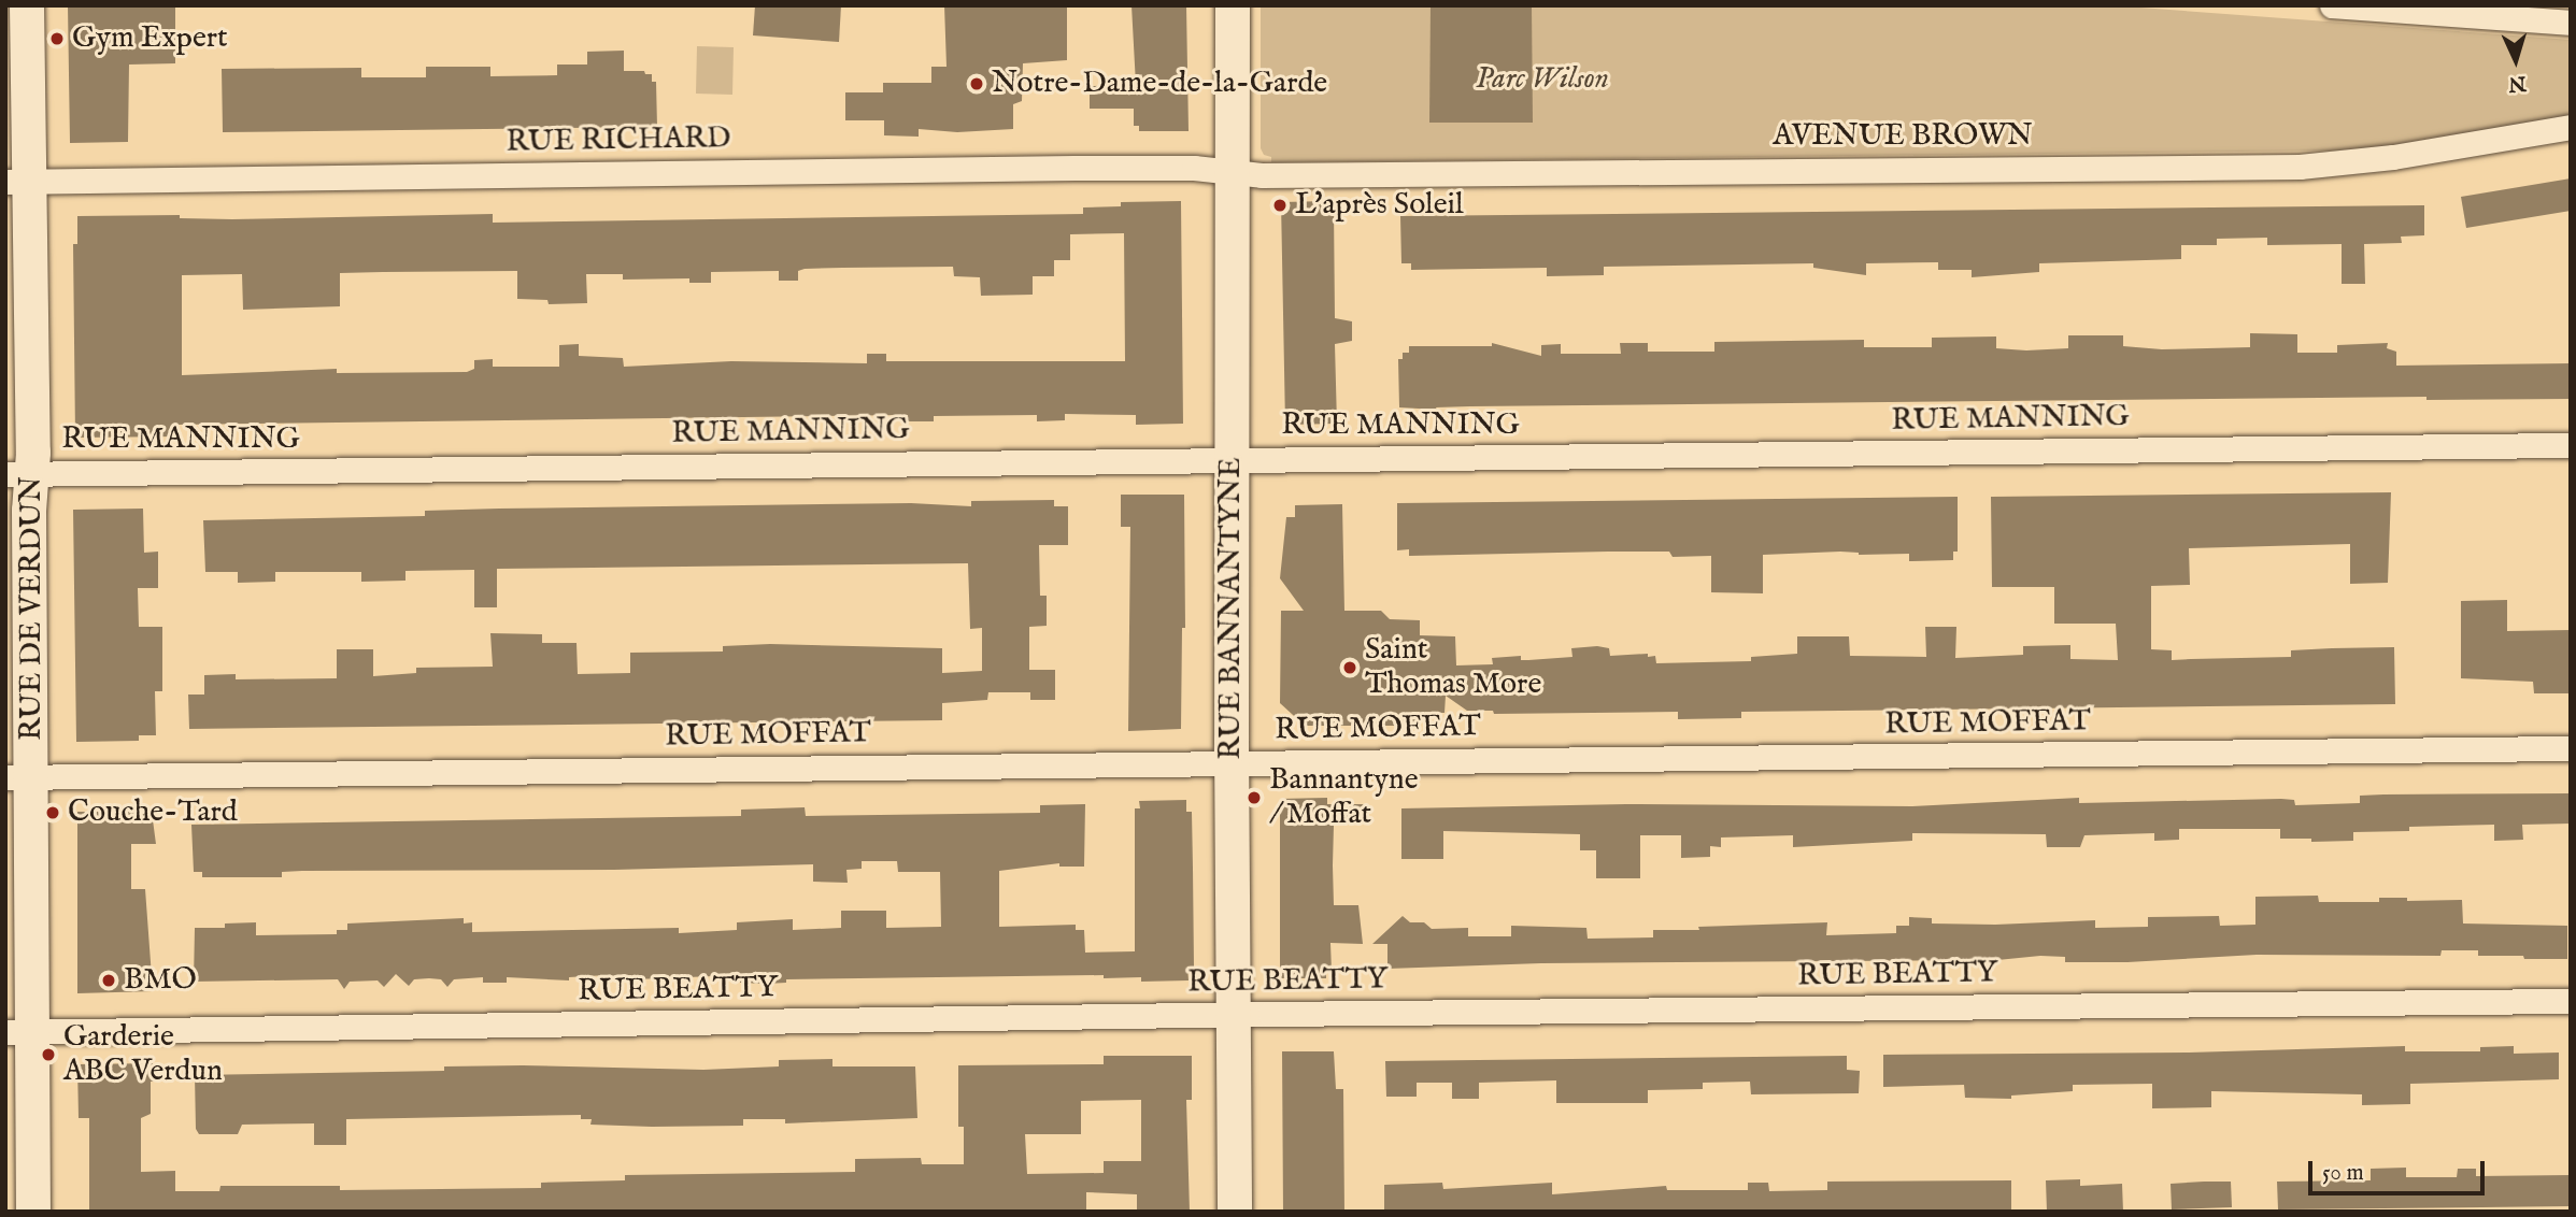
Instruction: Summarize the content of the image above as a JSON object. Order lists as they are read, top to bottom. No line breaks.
{"streets":{"street":["AVENUE BROWN","RUE RICHARD","RUE MANNING","RUE DE VERDUN","RUE BANNANTYNE","RUE MOFFAT","RUE BEATTY"]},"crossings":[["AVENUE BROWN","RUE RICHARD"],["AVENUE BROWN","RUE BANNANTYNE"],["RUE RICHARD","RUE DE VERDUN"],["RUE RICHARD","RUE BANNANTYNE"],["RUE MANNING","RUE DE VERDUN"],["RUE MANNING","RUE BANNANTYNE"],["RUE DE VERDUN","RUE MOFFAT"],["RUE DE VERDUN","RUE BEATTY"],["RUE BANNANTYNE","RUE MOFFAT"],["RUE BANNANTYNE","RUE BEATTY"]],"parks":["Parc Wilson"],"places":["Gym Expert","Notre-Dame-de-la-Garde","L'après Soleil","Saint Thomas More","Bannantyne / Moffat","Couche-Tard","BMO","Garderie ABC Verdun"],"scale_bar":"50 m","north":"bottom"}
